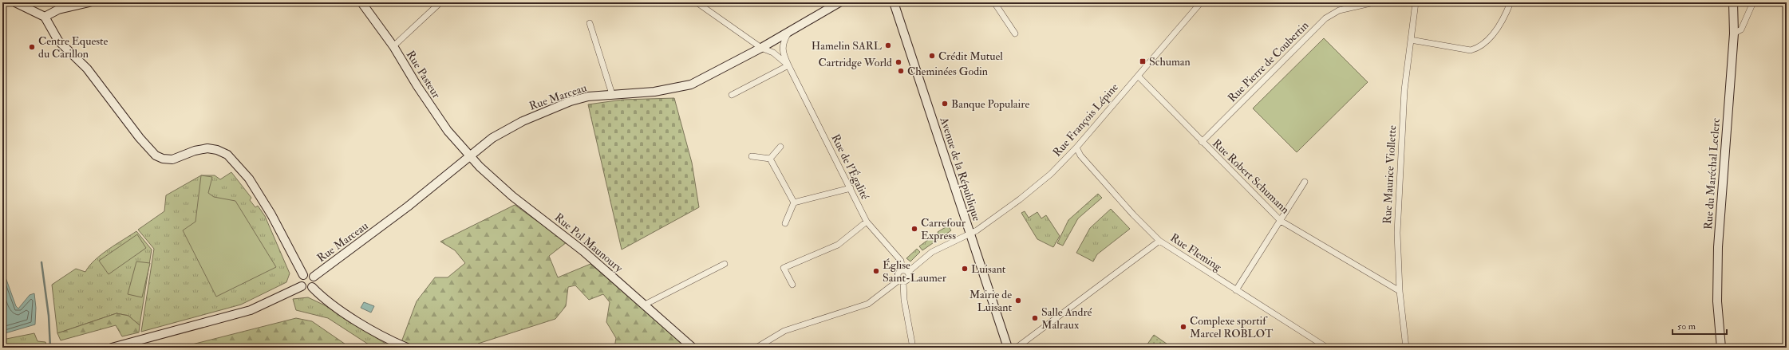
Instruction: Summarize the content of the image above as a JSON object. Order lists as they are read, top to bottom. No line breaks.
{"streets":{"street":["Rue Pierre de Coubertin","Rue Pasteur","Rue Marceau","Rue François Lépine","Rue de l'Égalité","Avenue de la République","Rue du Maréchal Leclerc","Rue Maurice Viollette","Rue Robert Schumann","Rue Pol Maunoury","Rue Fleming"]},"crossings":[["Rue Pierre de Coubertin","Rue Robert Schumann"],["Rue Pasteur","Rue Marceau"],["Rue Pasteur","Rue Pol Maunoury"],["Rue Marceau","Rue de l'Égalité"],["Rue Marceau","Rue Pol Maunoury"],["Rue François Lépine","Rue de l'Égalité"],["Rue François Lépine","Avenue de la République"],["Rue François Lépine","Rue Robert Schumann"],["Rue François Lépine","Rue Fleming"],["Rue Maurice Viollette","Rue Robert Schumann"]],"places":{"other":["Hamelin SARL","Centre Equeste du Carillon","Crédit Mutuel","Cartridge World","Cheminées Godin","Banque Populaire","Carrefour Express","Luisant","Église Saint-Laumer","Mairie de Luisant","Salle André Malraux","Complexe sportif Marcel ROBLOT"],"transit":["Schuman"]},"scale_bar":"50 m"}
